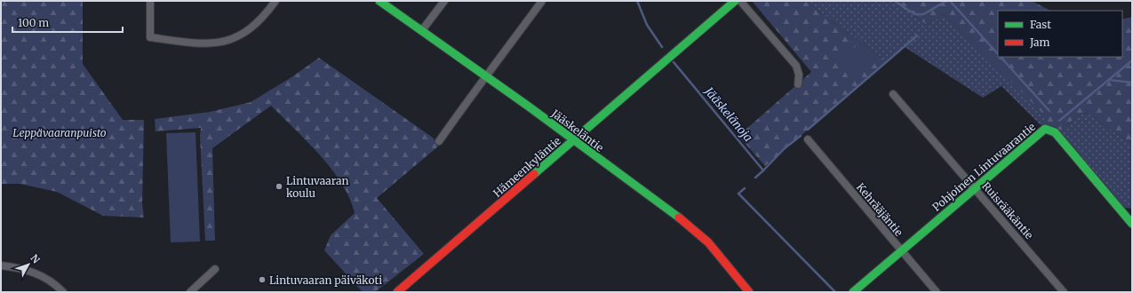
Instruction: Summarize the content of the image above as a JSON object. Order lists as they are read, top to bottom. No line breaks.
{"streets":{"street":["Jääskeläntie","Hämeenkyläntie","Pohjoinen Lintuvaarantie","Kehrääjäntie","Ruisrääkäntie"]},"crossings":[["Jääskeläntie","Hämeenkyläntie"],["Pohjoinen Lintuvaarantie","Kehrääjäntie"],["Pohjoinen Lintuvaarantie","Ruisrääkäntie"]],"water":["Jääskelänoja"],"parks":["Leppävaaranpuisto"],"places":["Lintuvaaran koulu","Lintuvaaran päiväkoti"],"legend":["Fast","Jam"],"scale_bar":"100 m","north":"top right"}
